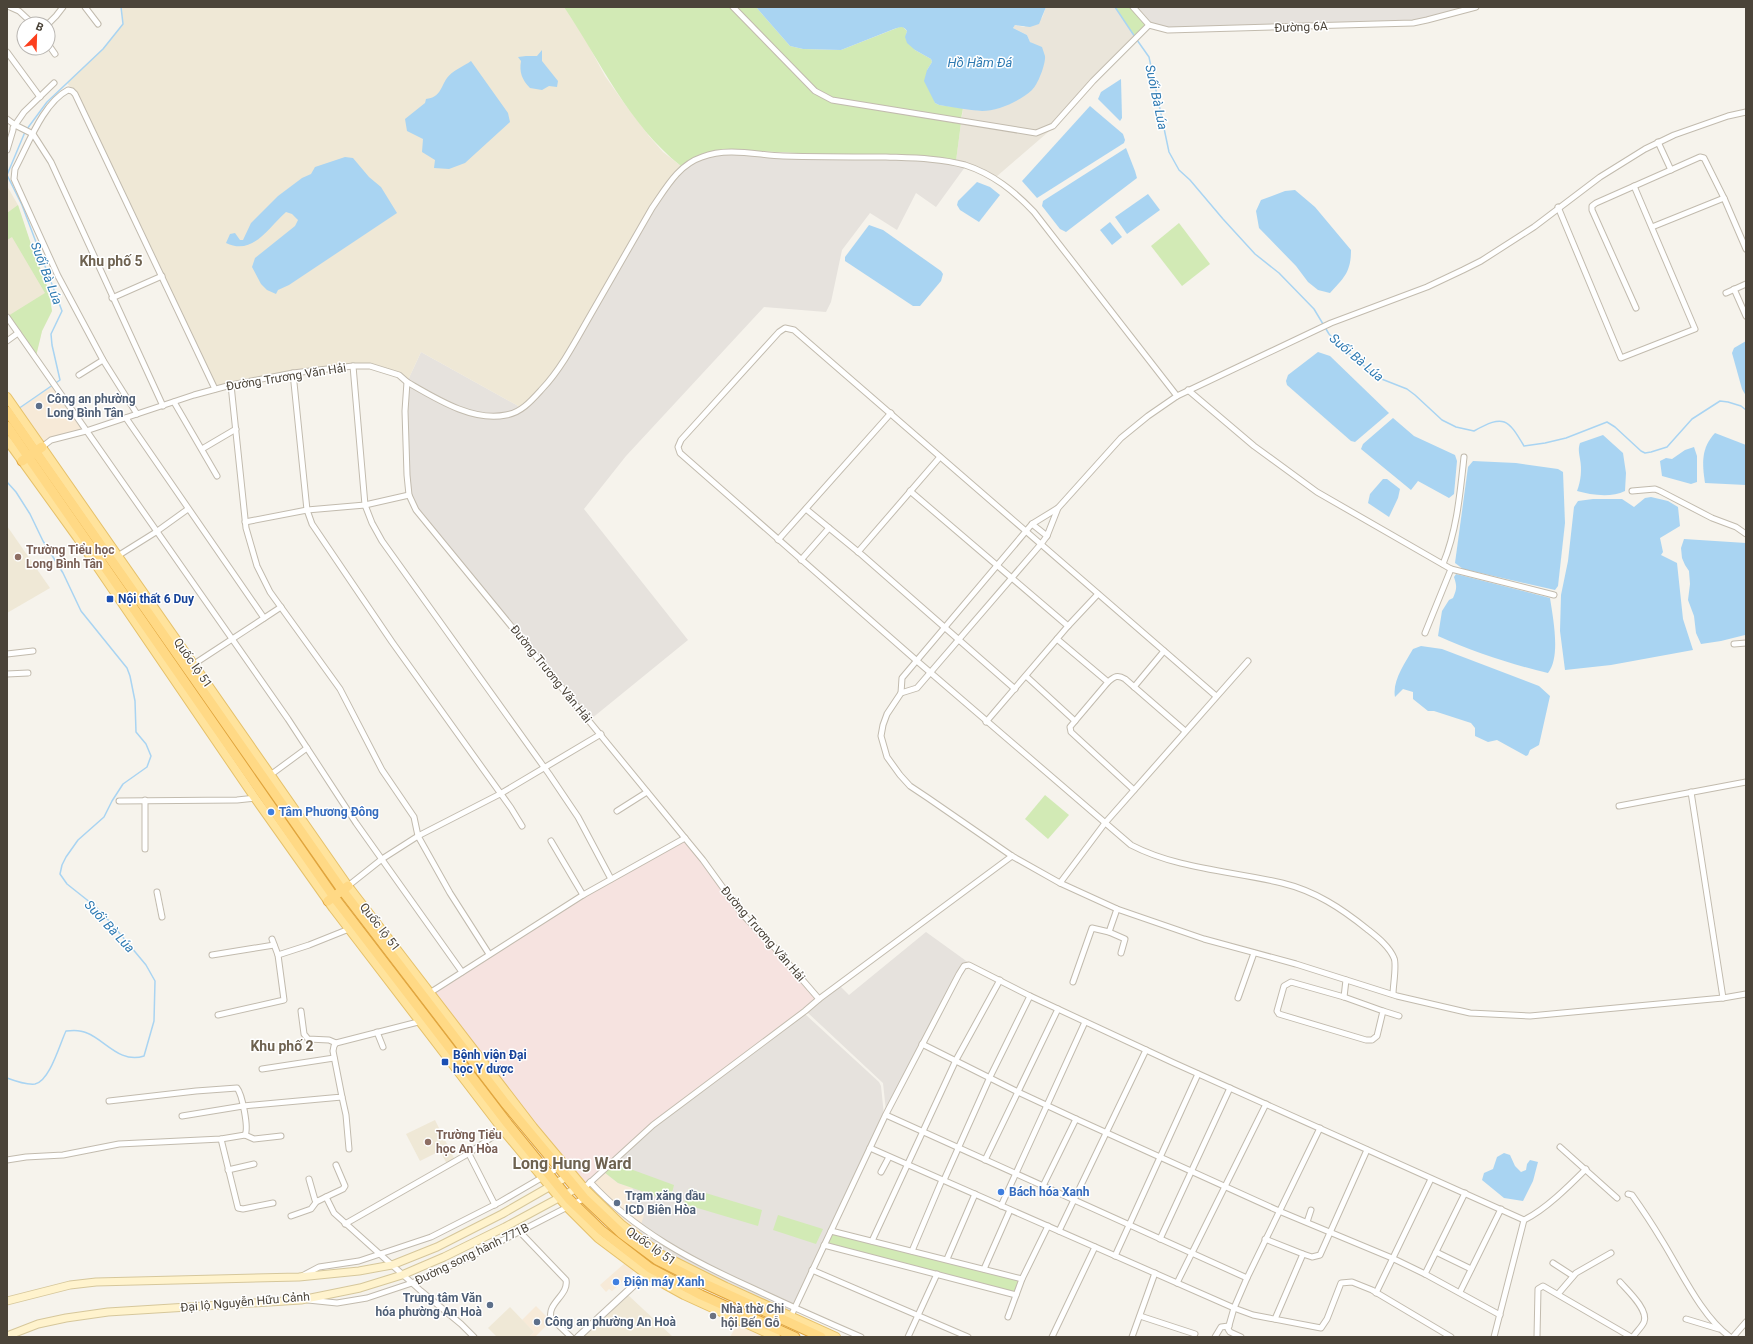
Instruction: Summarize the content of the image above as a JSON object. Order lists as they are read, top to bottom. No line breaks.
{"streets":{"highway":["Quốc lộ 51"],"main road":["Đại lộ Nguyễn Hữu Cảnh"],"street":["Đường 6A","Đường Trương Văn Hải","Đường song hành 771B"]},"crossings":[["Đường Trương Văn Hải","Quốc lộ 51"],["Quốc lộ 51","Đường song hành 771B"],["Quốc lộ 51","Đại lộ Nguyễn Hữu Cảnh"],["Đường song hành 771B","Đại lộ Nguyễn Hữu Cảnh"]],"districts":["Khu phố 5","Khu phố 2","Long Hung Ward"],"water":["Hồ Hầm Đá","Suối Bà Lúa"],"places":{"other":["Công an phường Long Bình Tân","Trường Tiểu học Long Bình Tân","Tâm Phương Đông","Trường Tiểu học An Hòa","Bách hóa Xanh","Trạm xăng dầu ICD Biên Hòa","Điện máy Xanh","Trung tâm Văn hóa phường An Hoà","Nhà thờ Chi hội Bến Gỗ","Công an phường An Hoà"],"transit":["Nội thất 6 Duy","Bệnh viện Đại học Y dược"]},"north":"top right"}
